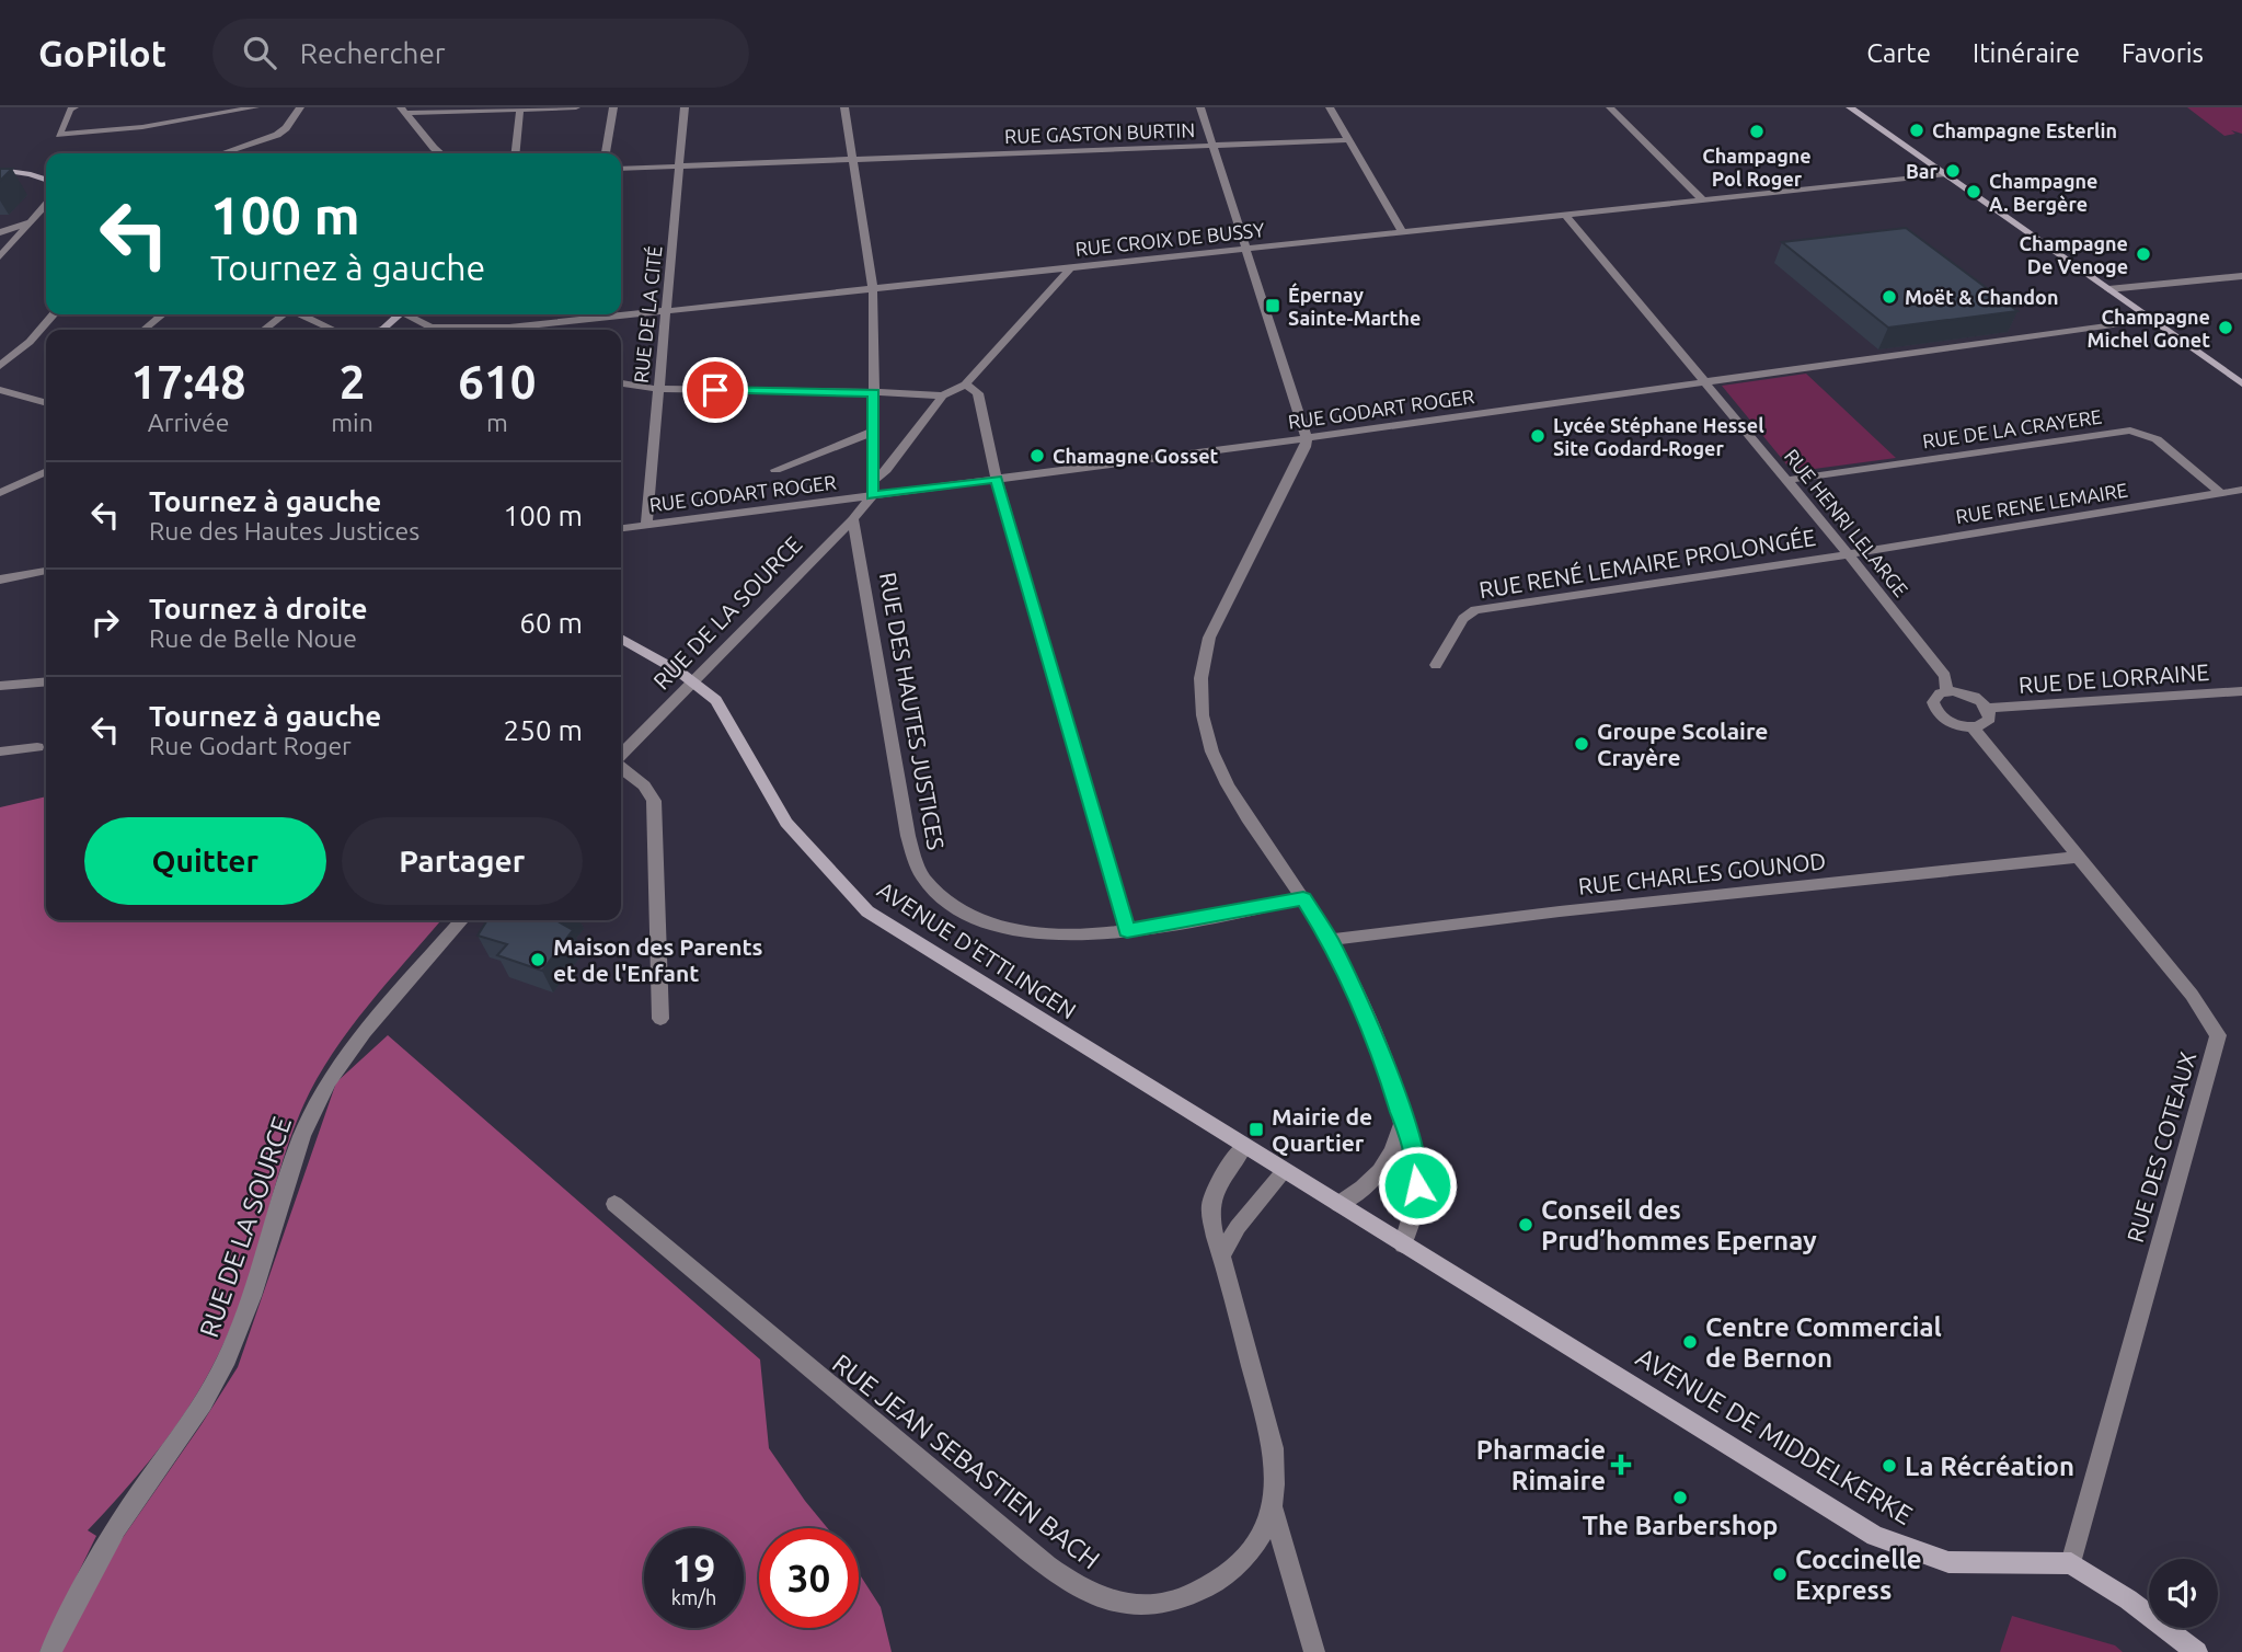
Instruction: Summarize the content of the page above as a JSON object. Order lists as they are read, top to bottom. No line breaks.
{"streets":{"street":["RUE GASTON BURTIN","RUE CROIX DE BUSSY","RUE DE LA CITÉ","RUE GODART ROGER","RUE DE LA CRAYERE","RUE RENE LEMAIRE","RUE HENRI LELARGE","RUE RENÉ LEMAIRE PROLONGÉE","RUE DE LA SOURCE","RUE DE LORRAINE","RUE DES HAUTES JUSTICES","RUE CHARLES GOUNOD","AVENUE D'ETTLINGEN","RUE DES COTEAUX","AVENUE DE MIDDELKERKE","RUE JEAN SEBASTIEN BACH"]},"crossings":[["RUE GASTON BURTIN","RUE DE LA CITÉ"],["RUE CROIX DE BUSSY","RUE DE LA CITÉ"],["RUE CROIX DE BUSSY","RUE HENRI LELARGE"],["RUE DE LA CITÉ","RUE GODART ROGER"],["RUE GODART ROGER","RUE HENRI LELARGE"],["RUE GODART ROGER","RUE DE LA SOURCE"],["RUE DE LA CRAYERE","RUE RENE LEMAIRE"],["RUE DE LA CRAYERE","RUE HENRI LELARGE"],["RUE RENE LEMAIRE","RUE HENRI LELARGE"],["RUE RENE LEMAIRE","RUE RENÉ LEMAIRE PROLONGÉE"],["RUE HENRI LELARGE","RUE RENÉ LEMAIRE PROLONGÉE"],["RUE DE LA SOURCE","RUE DES HAUTES JUSTICES"],["RUE DE LA SOURCE","AVENUE D'ETTLINGEN"],["RUE CHARLES GOUNOD","RUE DES COTEAUX"],["AVENUE D'ETTLINGEN","AVENUE DE MIDDELKERKE"],["AVENUE D'ETTLINGEN","RUE JEAN SEBASTIEN BACH"],["RUE DES COTEAUX","AVENUE DE MIDDELKERKE"],["AVENUE DE MIDDELKERKE","RUE JEAN SEBASTIEN BACH"]],"places":{"other":["Champagne Esterlin","Champagne Pol Roger","Bar","Champagne A. Bergère","Champagne De Venoge","Moёt & Chandon","Champagne Michel Gonet","Lycée Stéphane Hessel Site Godard-Roger","Chamagne Gosset","Groupe Scolaire Crayère","Maison des Parents et de l'Enfant","Conseil des Prud’hommes Epernay","Centre Commercial de Bernon","La Récréation","The Barbershop","Coccinelle Express"],"transit":["Épernay Sainte-Marthe","Mairie de Quartier"],"health":["Pharmacie Rimaire"]},"page":{"header":"GoPilot","search":"Rechercher","nav":["Carte","Itinéraire","Favoris"],"turn":["100 m","Tournez à gauche"],"eta":["17:48","Arrivée","2","min","610","m"],"list":[{"name":"Tournez à gauche","note":"Rue des Hautes Justices","value":"100 m"},{"name":"Tournez à droite","note":"Rue de Belle Noue","value":"60 m"},{"name":"Tournez à gauche","note":"Rue Godart Roger","value":"250 m"}],"buttons":["Quitter","Partager"],"speed":"19 km/h","limit":"30"}}
